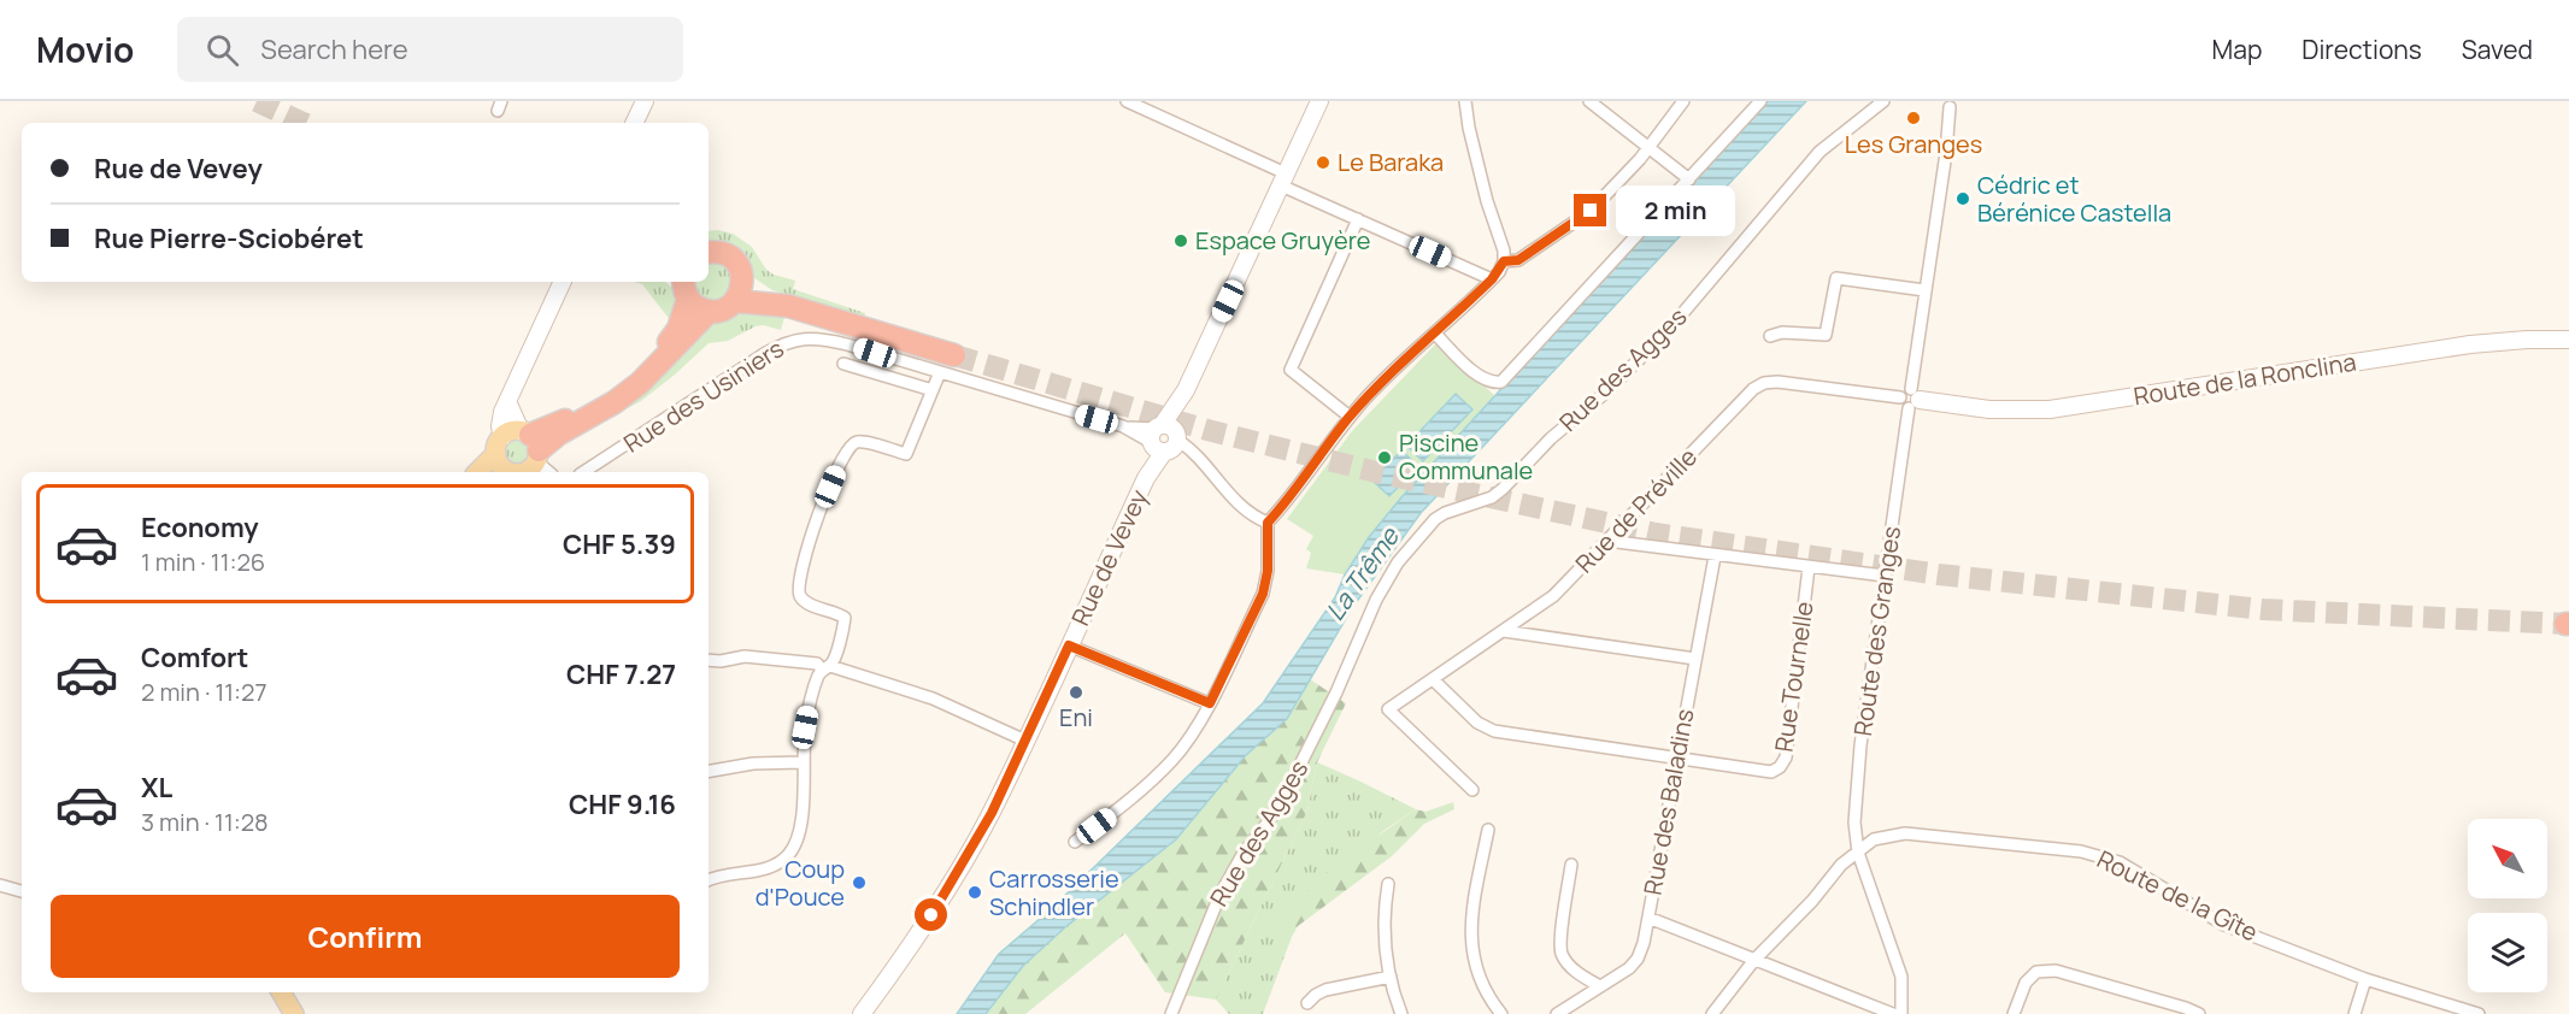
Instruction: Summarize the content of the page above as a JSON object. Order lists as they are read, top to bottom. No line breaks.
{"streets":{"main road":["Route de la Ronclina","Rue de Vevey"],"street":["Rue des Agges","Rue des Usiniers","Rue de Préville","Route des Granges","Rue Tournelle","Rue des Baladins","Route de la Gîte"]},"crossings":[["Route de la Ronclina","Rue de Préville"],["Route de la Ronclina","Route des Granges"],["Rue des Usiniers","Rue de Vevey"],["Rue de Préville","Route des Granges"],["Route des Granges","Route de la Gîte"],["Rue Tournelle","Rue des Baladins"],["Rue des Baladins","Route de la Gîte"]],"water":["La Trême"],"places":["Les Granges","Le Baraka","Cédric et Bérénice Castella","Espace Gruyère","Piscine Communale","Eni","Coup d'Pouce","Carrosserie Schindler"],"north":"top left","page":{"header":"Movio","search":"Search here","nav":["Map","Directions","Saved"],"banner":["Rue de Vevey","Rue Pierre-Sciobéret"],"bubble":"2 min","list":[{"name":"Economy","note":"1 min · 11:26","value":"CHF 5.39"},{"name":"Comfort","note":"2 min · 11:27","value":"CHF 7.27"},{"name":"XL","note":"3 min · 11:28","value":"CHF 9.16"}],"buttons":"Confirm"}}
